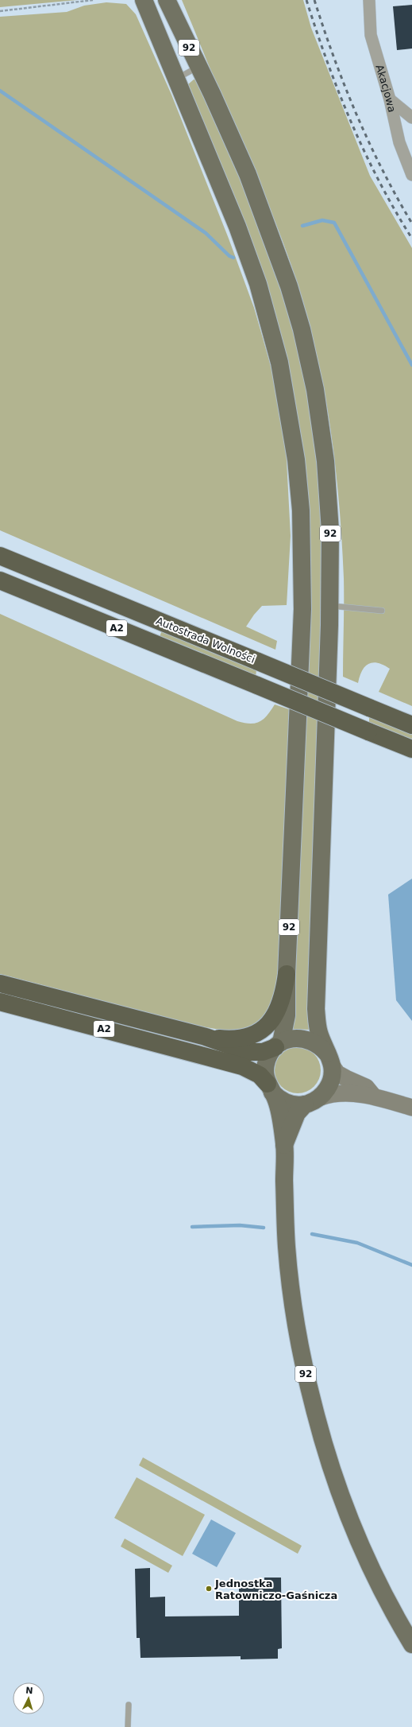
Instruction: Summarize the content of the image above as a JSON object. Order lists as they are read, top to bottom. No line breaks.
{"streets":{"highway":["A2","Autostrada Wolności"],"main road":["92"],"street":["Akacjowa"]},"crossings":[["92","A2"],["A2","Autostrada Wolności"]],"places":["Jednostka Ratowniczo-Gaśnicza"],"north":"top"}
